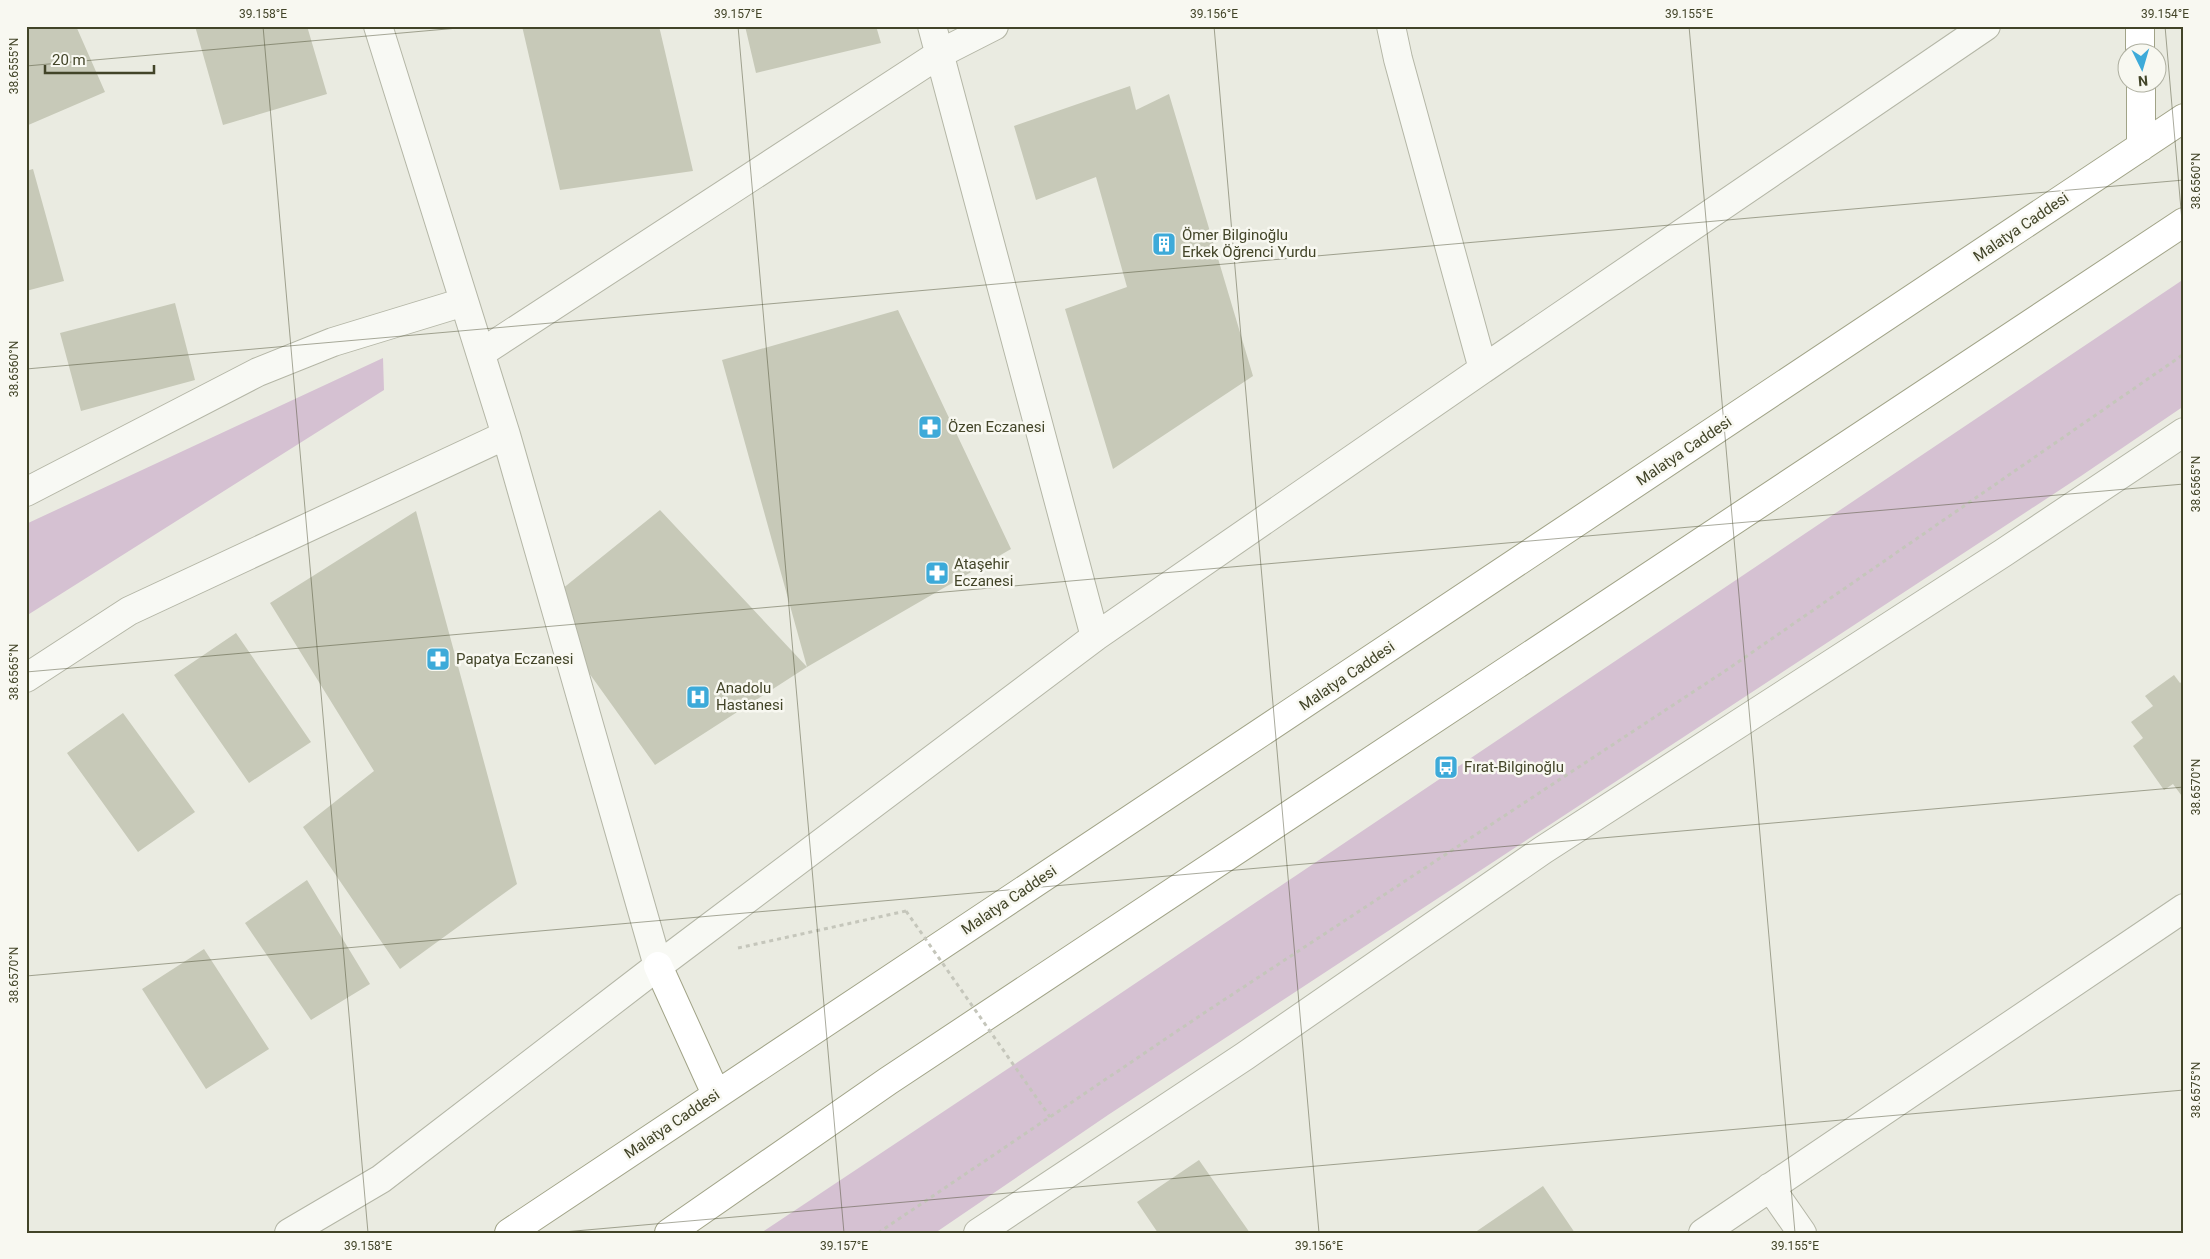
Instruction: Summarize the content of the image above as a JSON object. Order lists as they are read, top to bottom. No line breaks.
{"streets":{"highway":["Malatya Caddesi"]},"places":{"building":["Ömer Bilginoğlu Erkek Öğrenci Yurdu"],"pharmacy":["Özen Eczanesi","Ataşehir Eczanesi","Papatya Eczanesi"],"hospital":["Anadolu Hastanesi"],"bus stop":["Fırat-Bilginoğlu"]},"scale_bar":"20 m","north":"bottom","coordinates":["39.158°E","39.157°E","39.156°E","39.155°E","39.154°E","38.6555°N","38.6560°N","38.6565°N","38.6570°N","38.6575°N"]}
